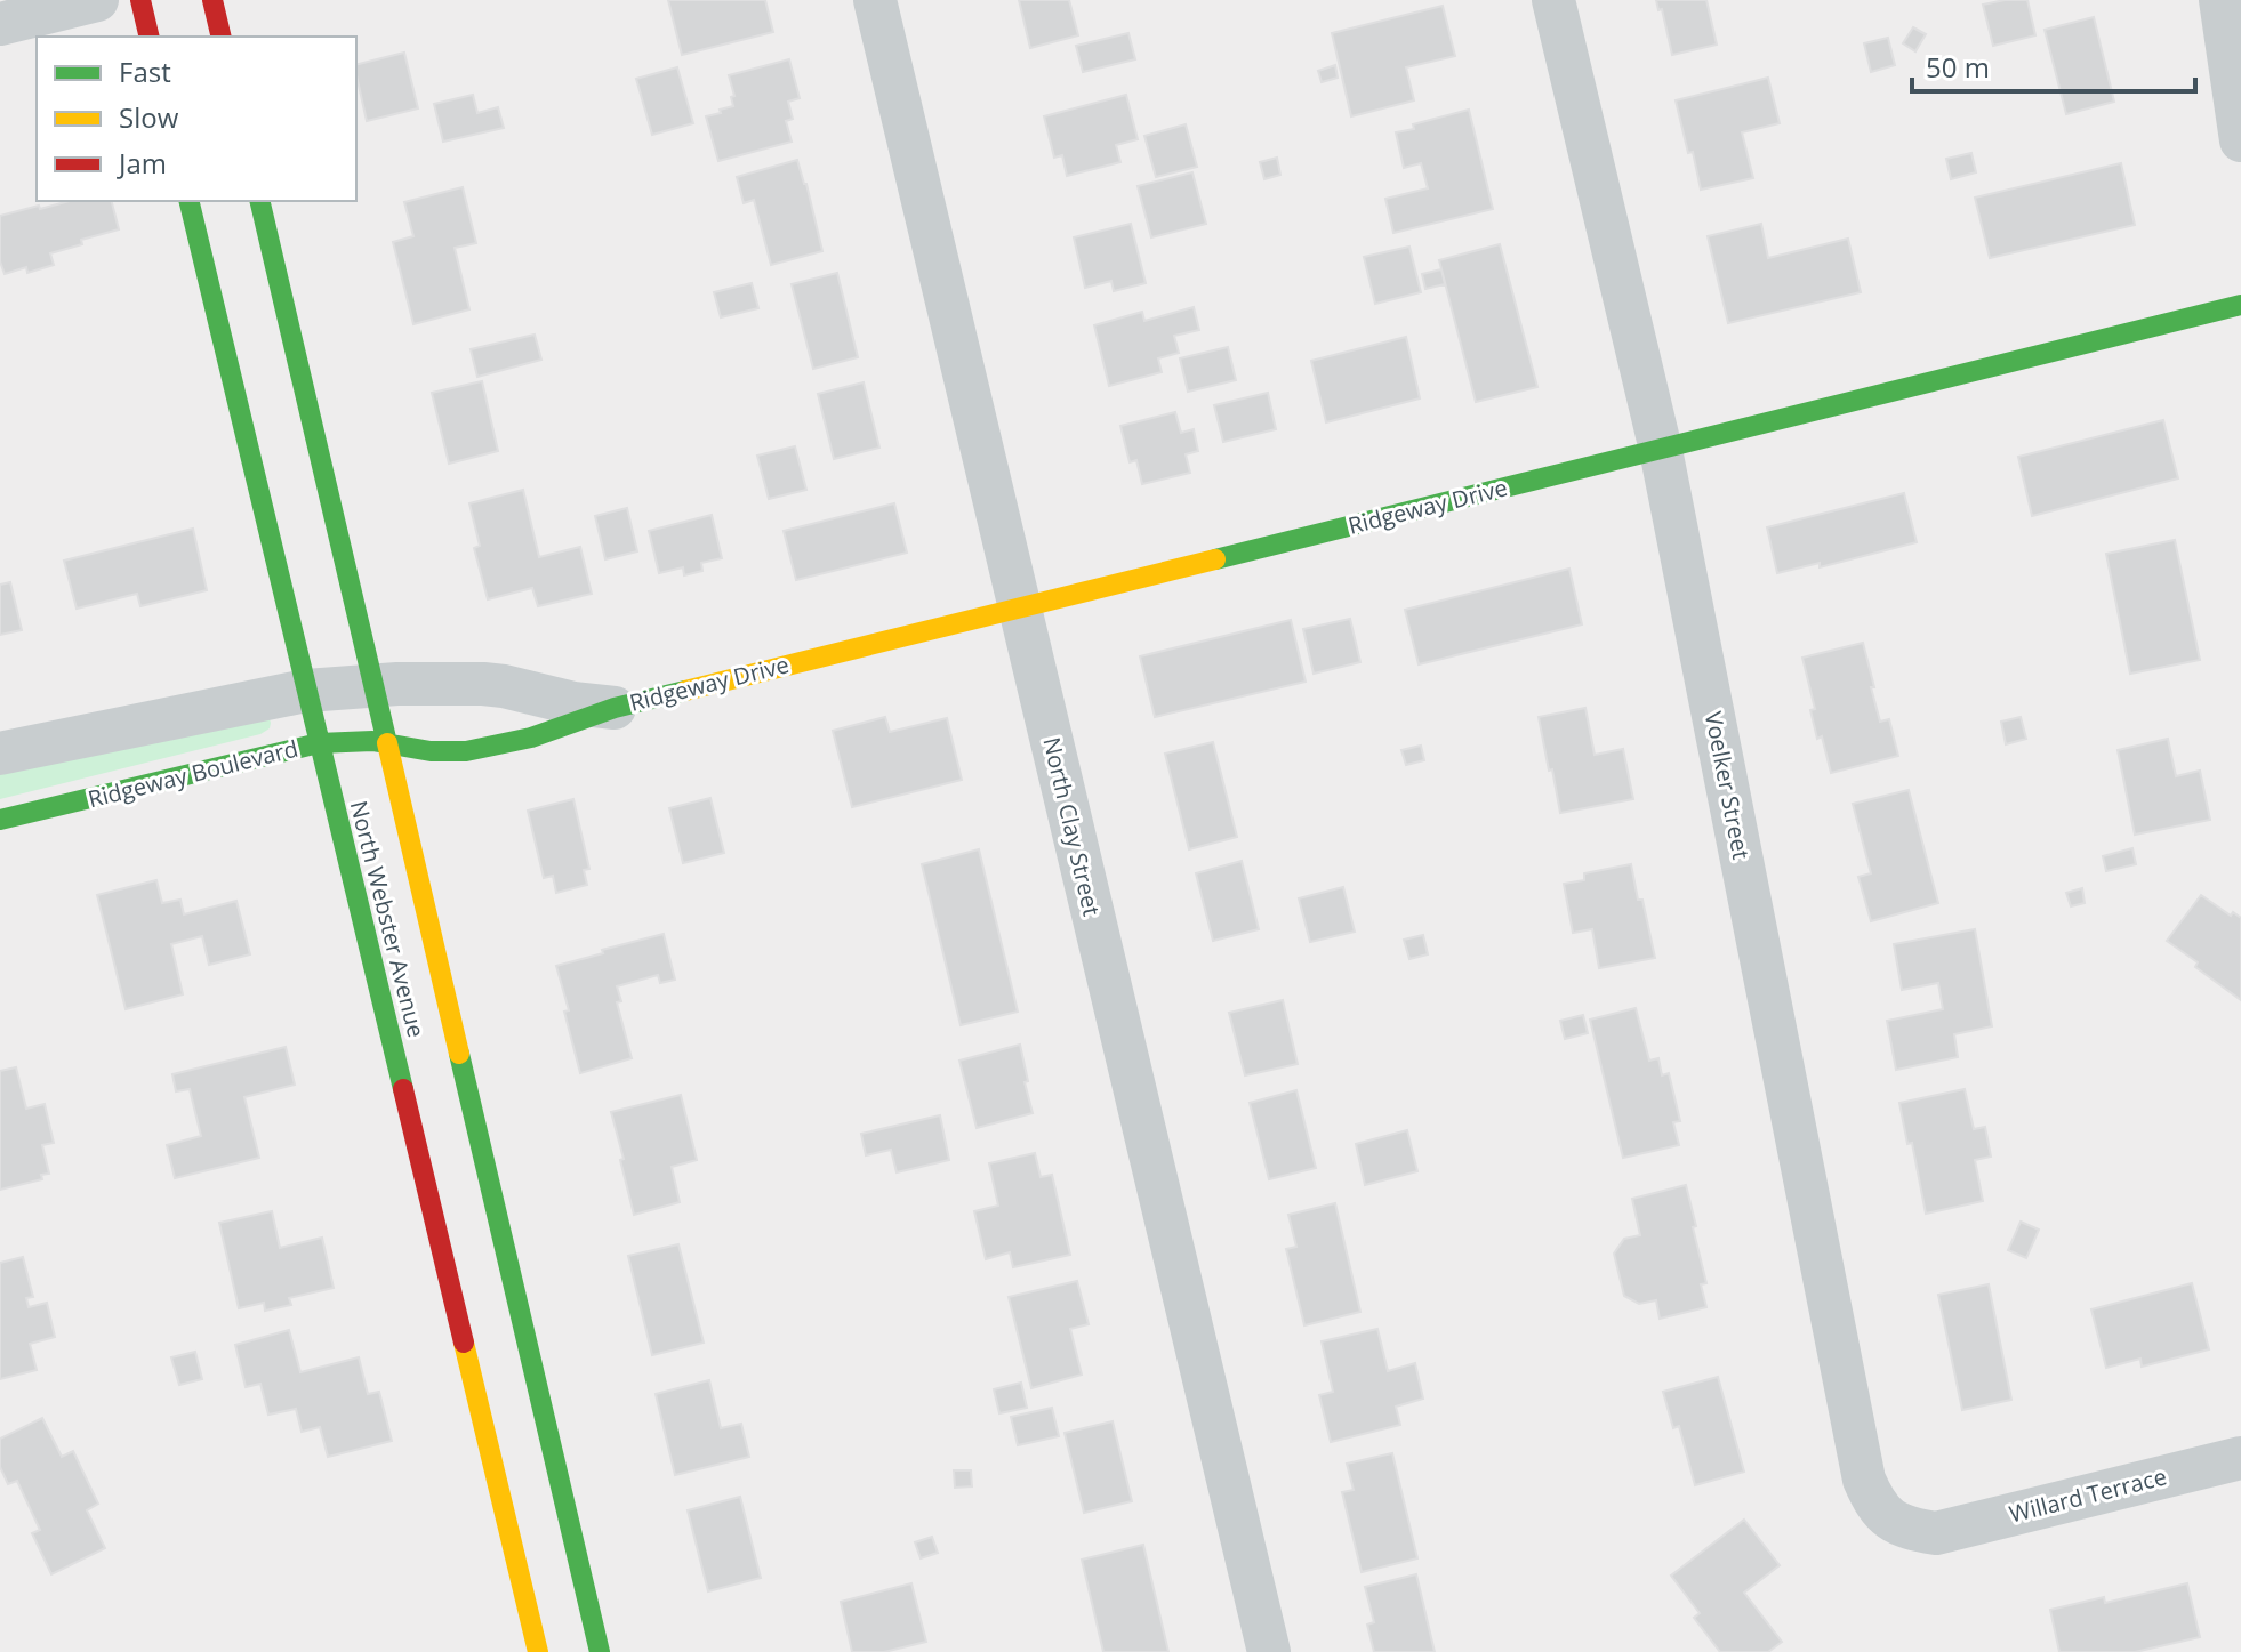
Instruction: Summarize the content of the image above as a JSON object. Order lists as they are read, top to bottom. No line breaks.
{"streets":{"main road":["Ridgeway Drive","Ridgeway Boulevard","North Webster Avenue"],"street":["Voelker Street","North Clay Street","Willard Terrace"]},"crossings":[["Ridgeway Drive","Ridgeway Boulevard"],["Ridgeway Drive","Voelker Street"],["Ridgeway Drive","North Clay Street"],["Ridgeway Drive","North Webster Avenue"],["Ridgeway Boulevard","North Webster Avenue"],["Voelker Street","Willard Terrace"]],"legend":["Fast","Slow","Jam"],"scale_bar":"50 m"}
